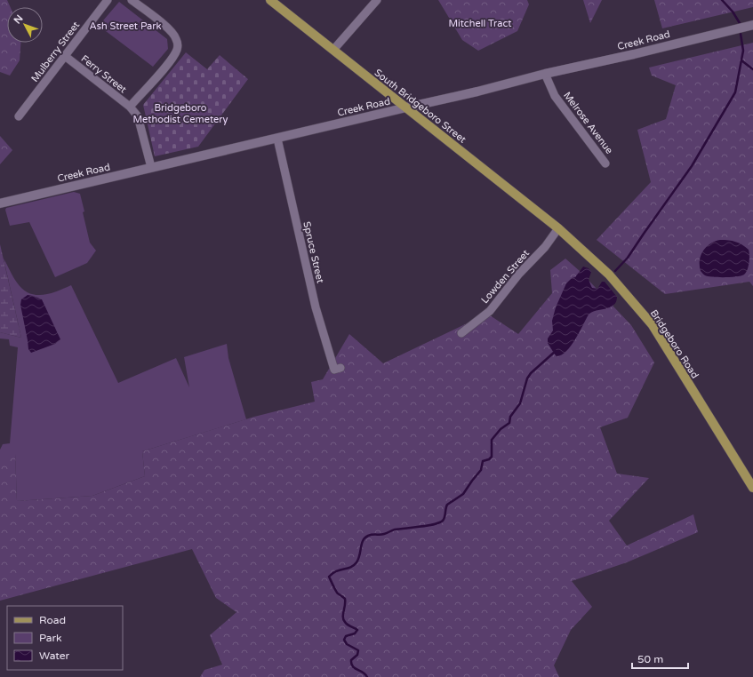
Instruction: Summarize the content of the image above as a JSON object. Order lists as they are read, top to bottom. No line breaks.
{"streets":{"main road":["South Bridgeboro Street","Bridgeboro Road"],"street":["Creek Road","Mulberry Street","Ferry Street","Melrose Avenue","Spruce Street","Lowden Street"]},"crossings":[["Creek Road","Ferry Street"],["Creek Road","South Bridgeboro Street"],["Creek Road","Melrose Avenue"],["Creek Road","Spruce Street"],["Mulberry Street","Ferry Street"],["South Bridgeboro Street","Lowden Street"],["South Bridgeboro Street","Bridgeboro Road"],["Lowden Street","Bridgeboro Road"]],"parks":["Mitchell Tract","Ash Street Park","Bridgeboro Methodist Cemetery"],"legend":["Road","Park","Water"],"scale_bar":"50 m","north":"top left"}
